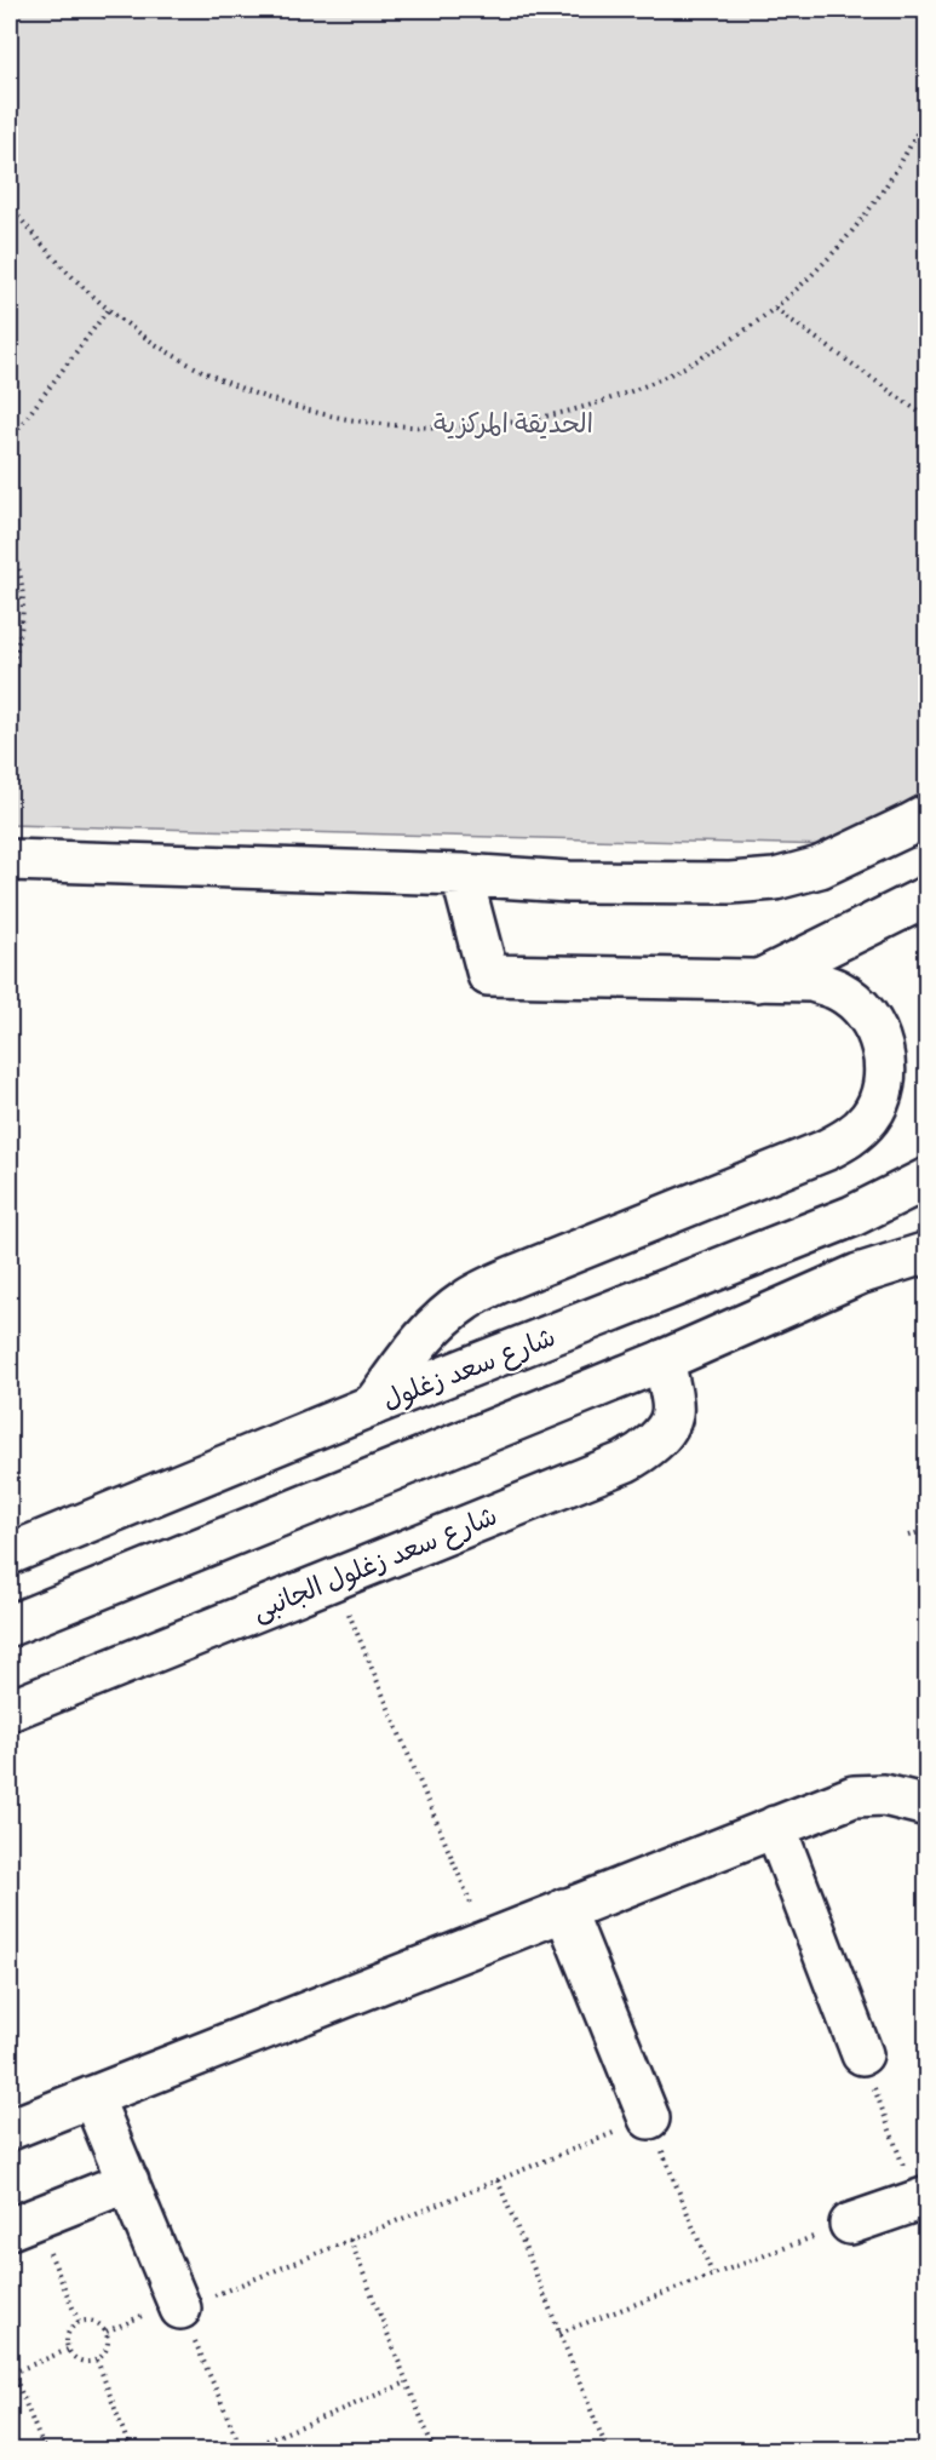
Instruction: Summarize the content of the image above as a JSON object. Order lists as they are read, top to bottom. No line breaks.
{"streets":{"street":["شارع سعد زغلول","شارع سعد زغلول الجانبى"]},"parks":["الحديقة المركزية"]}
